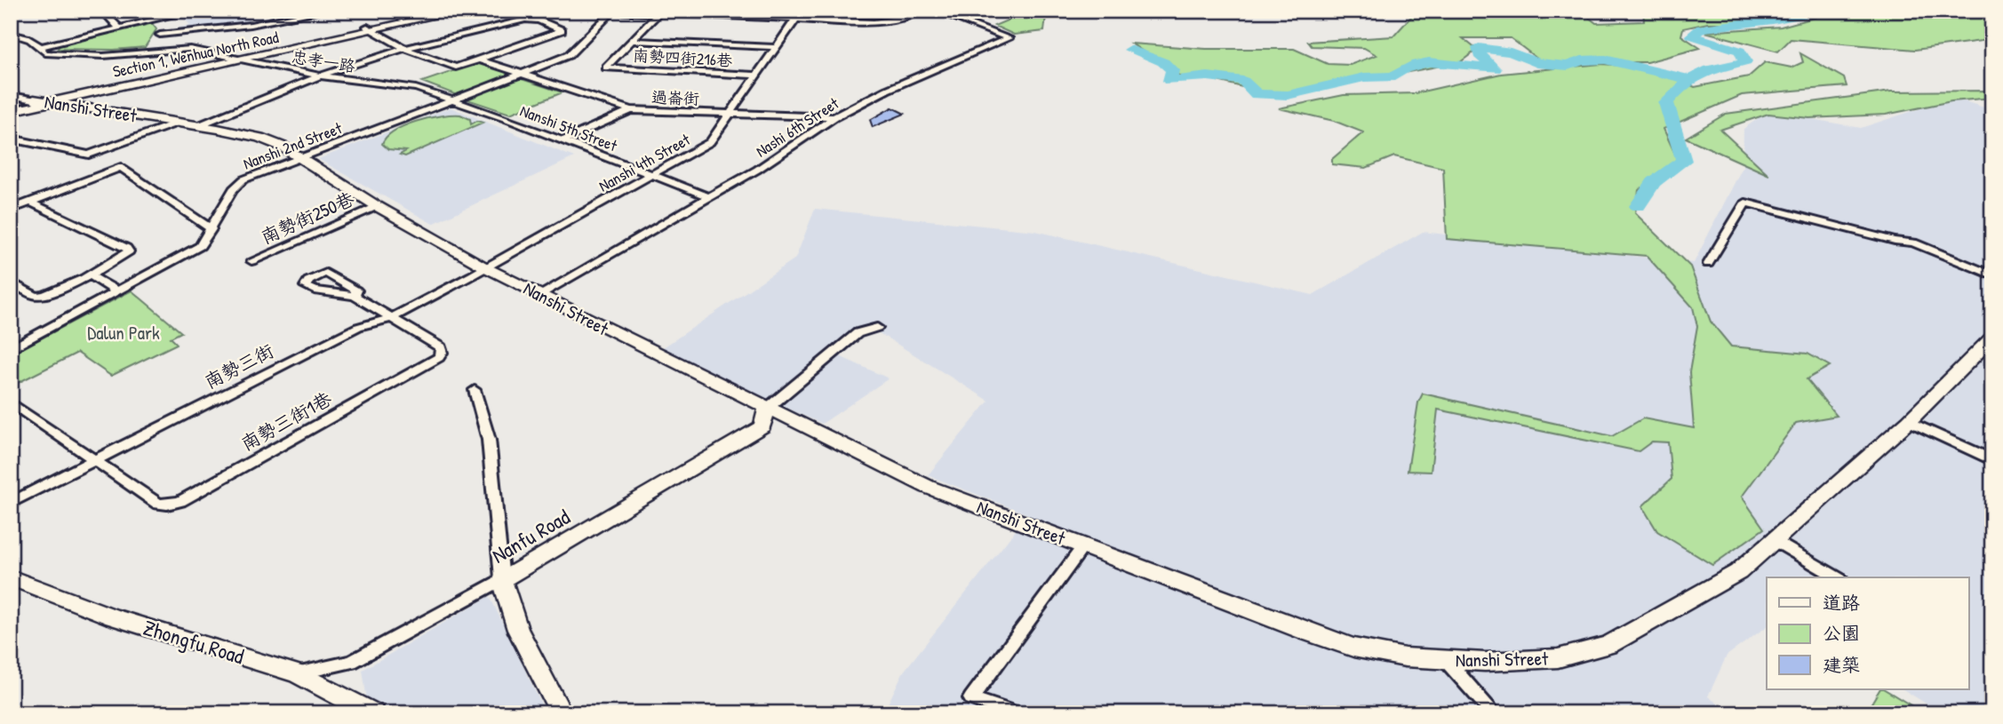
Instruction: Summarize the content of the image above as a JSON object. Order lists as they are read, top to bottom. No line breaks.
{"streets":{"main road":["Section 1, Wenhua North Road","Nanshi Street","Nanfu Road","Zhongfu Road"],"street":["南勢四街216巷","忠孝一路","過崙街","Nashi 6th Street","Nanshi 5th Street","Nanshi 2nd Street","Nanshi 4th Street","南勢街250巷","南勢三街","南勢三街1巷"]},"crossings":[["Section 1, Wenhua North Road","忠孝一路"],["Section 1, Wenhua North Road","Nanshi Street"],["南勢四街216巷","Nanshi 4th Street"],["忠孝一路","Nanshi 5th Street"],["忠孝一路","Nanshi 2nd Street"],["過崙街","Nashi 6th Street"],["過崙街","Nanshi 2nd Street"],["過崙街","Nanshi 4th Street"],["Nanshi Street","Nashi 6th Street"],["Nanshi Street","Nanshi 2nd Street"],["Nanshi Street","Nanshi 4th Street"],["Nanshi Street","南勢街250巷"],["Nanshi Street","南勢三街"],["Nanshi Street","Nanfu Road"],["Nashi 6th Street","Nanshi 5th Street"],["Nanshi 5th Street","Nanshi 2nd Street"],["Nanshi 5th Street","Nanshi 4th Street"],["Nanshi 4th Street","南勢三街"],["南勢三街","南勢三街1巷"],["Nanfu Road","Zhongfu Road"]],"parks":["Dalun Park"],"legend":["道路","公園","建築"]}
